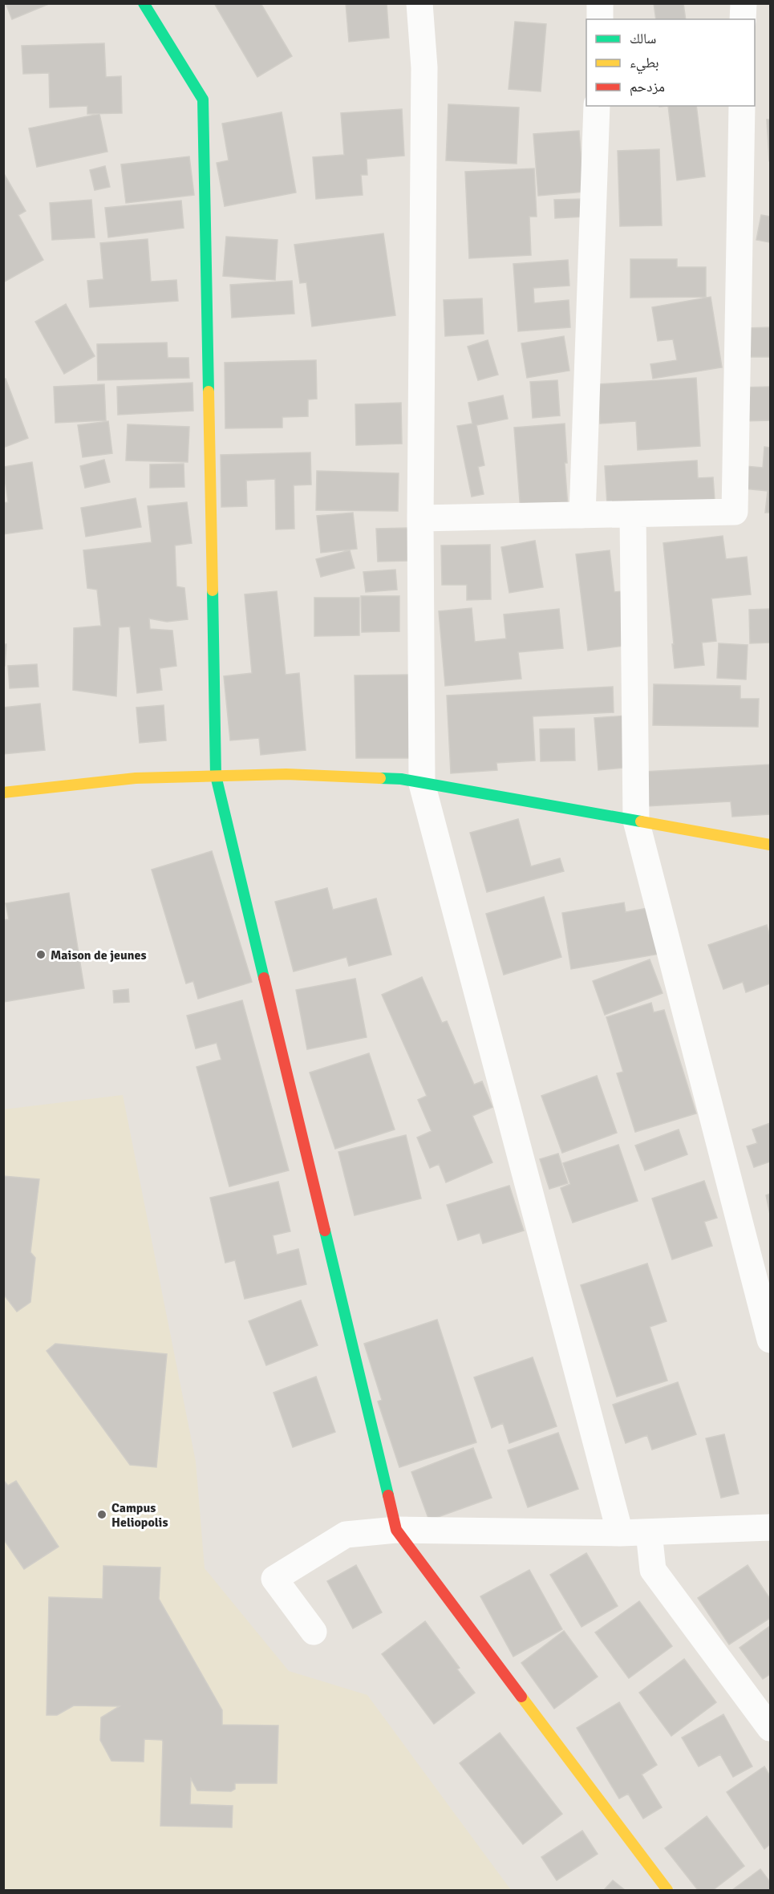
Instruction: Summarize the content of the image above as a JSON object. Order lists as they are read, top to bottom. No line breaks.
{"places":["Maison de jeunes","Campus Heliopolis"],"legend":["سالك","بطيء","مزدحم"]}
